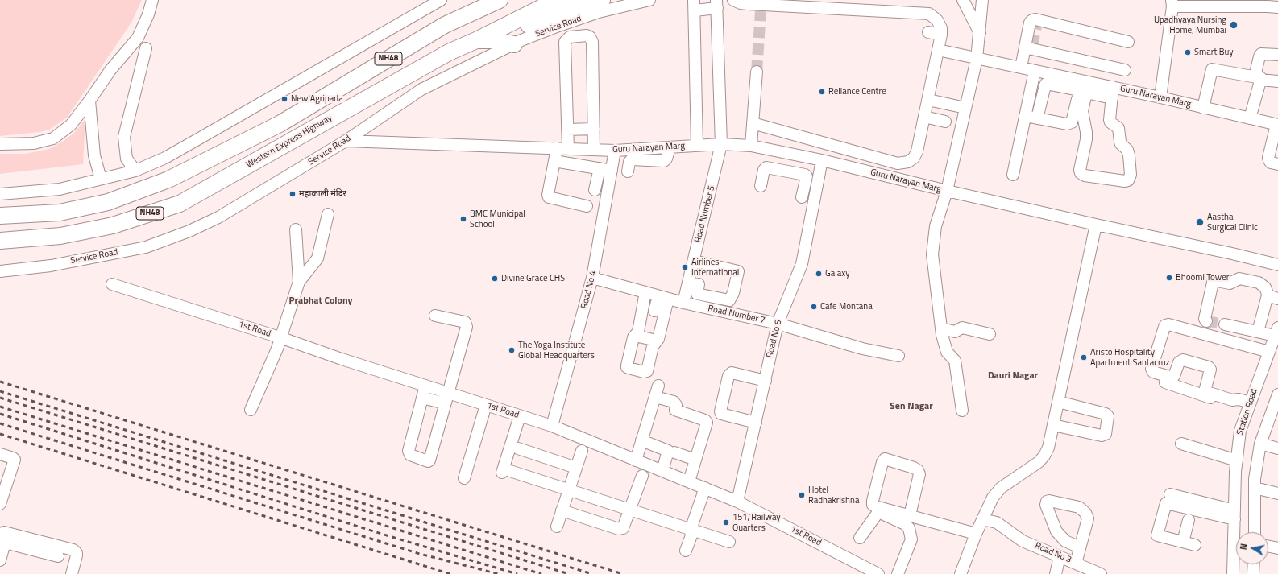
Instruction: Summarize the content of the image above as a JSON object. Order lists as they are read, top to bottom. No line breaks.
{"streets":{"highway":["NH48","Western Express Highway"],"street":["Service Road","Guru Narayan Marg","Road Number 5","Road No 4","Road Number 7","1st Road","Road No 6","Station Road","Road No 3"]},"crossings":[["Service Road","Guru Narayan Marg"],["Guru Narayan Marg","Road Number 5"],["Guru Narayan Marg","Road No 4"],["Guru Narayan Marg","Road No 6"],["Road Number 5","Road Number 7"],["Road No 4","Road Number 7"],["Road No 4","1st Road"],["Road Number 7","Road No 6"],["1st Road","Road No 6"]],"districts":["Prabhat Colony","Dauri Nagar","Sen Nagar"],"places":["Upadhyaya Nursing Home, Mumbai","Smart Buy","Reliance Centre","New Agripada","महाकाली मंदिर","BMC Municipal School","Aastha Surgical Clinic","Airlines International","Galaxy","Bhoomi Tower","Divine Grace CHS","Cafe Montana","The Yoga Institute - Global Headquarters","Aristo Hospitality Apartment Santacruz","Hotel Radhakrishna","151, Railway Quarters"],"north":"left"}
